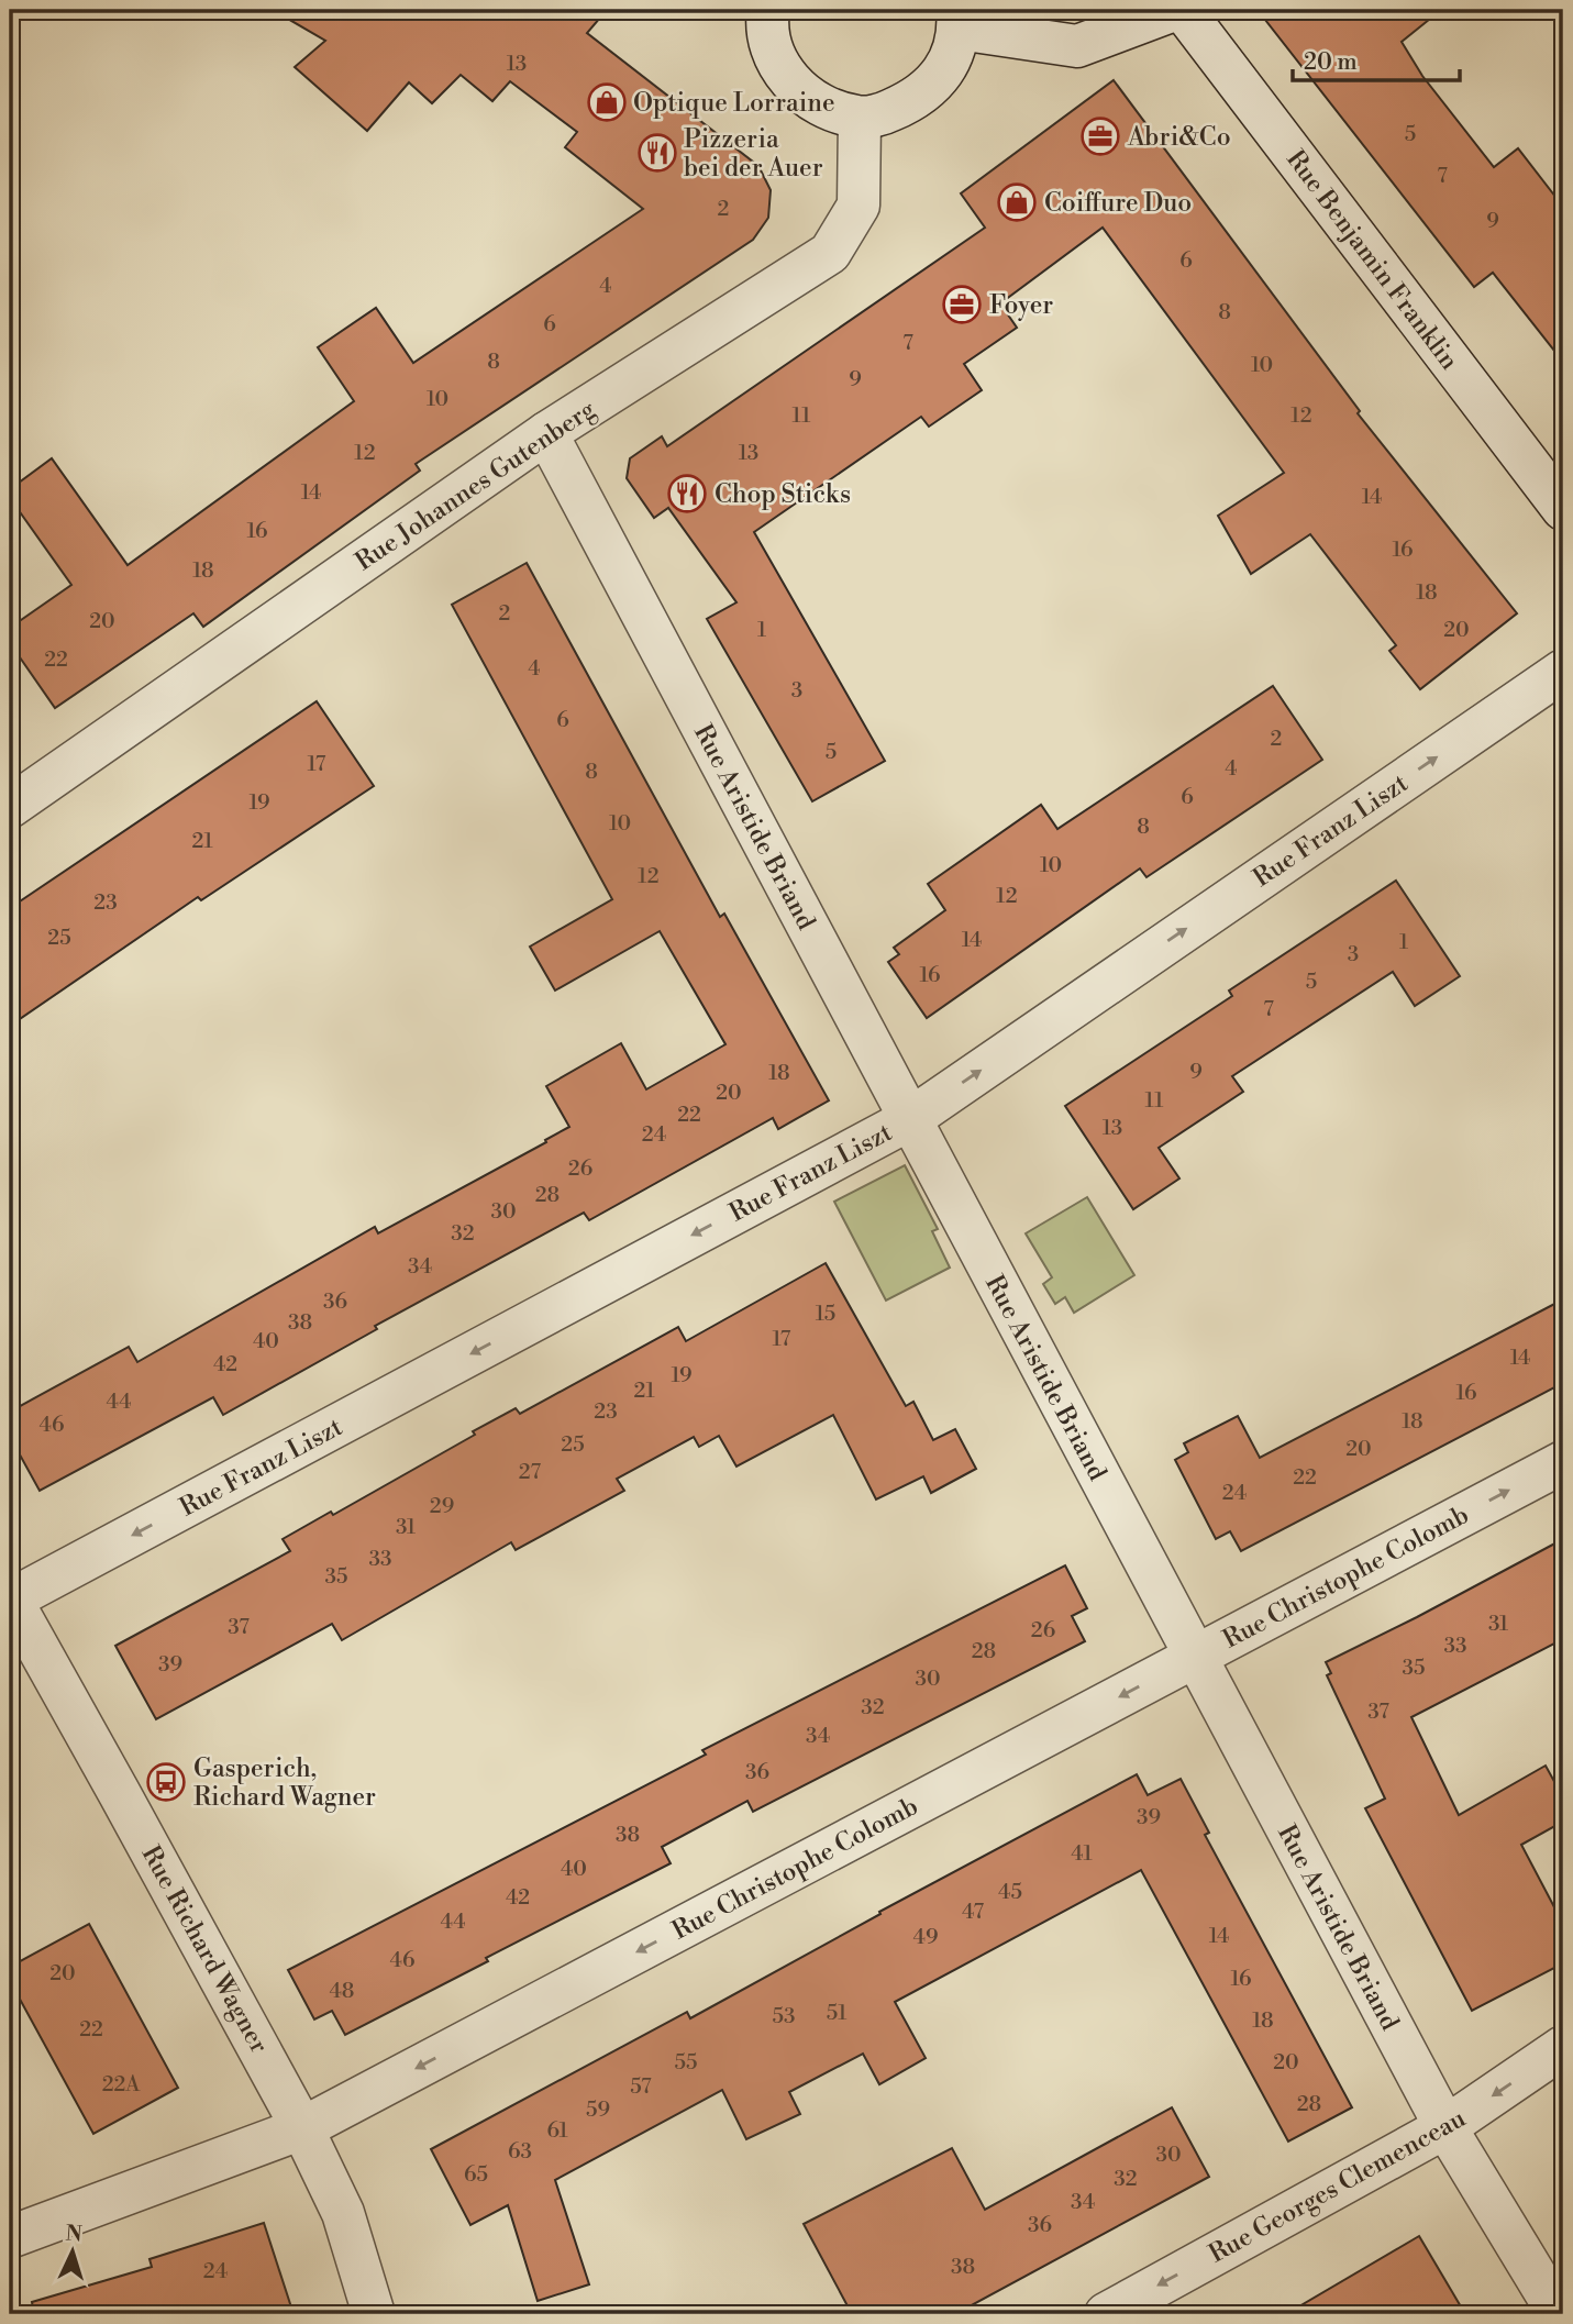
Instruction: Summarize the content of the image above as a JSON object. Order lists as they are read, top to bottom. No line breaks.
{"streets":{"street":["Rue Benjamin Franklin","Rue Johannes Gutenberg","Rue Aristide Briand","Rue Franz Liszt","Rue Christophe Colomb","Rue Richard Wagner","Rue Georges Clemenceau"]},"crossings":[["Rue Johannes Gutenberg","Rue Aristide Briand"],["Rue Aristide Briand","Rue Franz Liszt"],["Rue Aristide Briand","Rue Christophe Colomb"],["Rue Aristide Briand","Rue Georges Clemenceau"],["Rue Franz Liszt","Rue Richard Wagner"],["Rue Christophe Colomb","Rue Richard Wagner"]],"one_way":["Rue Georges Clemenceau"],"places":{"shop":["Optique Lorraine","Coiffure Duo"],"office":["Abri&Co","Foyer"],"restaurant":["Pizzeria bei der Auer","Chop Sticks"],"bus stop":["Gasperich, Richard Wagner"]},"house_numbers":["13","5","7","2","9","6","4","8","6","7","8","10","9","10","11","12","12","13","14","14","16","16","18","18","2","20","1","20","22","4","3","6","2","5","17","4","8","6","19","10","8","21","10","12","12","23","25","14","1","3","16","5","7","9","18","20","11","22","13","24","26","28","30","32","34","36","15","38","17","40","14","42","19","21","16","44","23","18","46","25","20","27","22","24","29","31","33","35","31","37","26","33","28","39","35","30","32","37","34","36","39","38","41","40","45","42","47","44","14","49","46","20","16","48","51","53","18","22","55","20","22A","57","28","59","61","63","30","65","32","34","36","38","24"],"scale_bar":"20 m","north":"top"}
